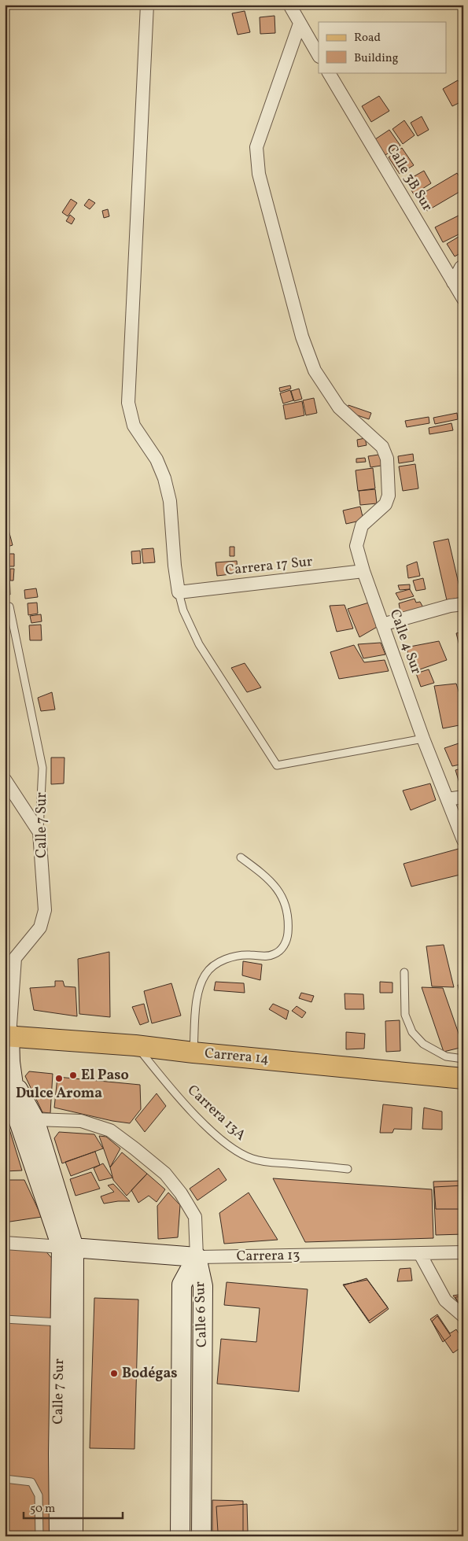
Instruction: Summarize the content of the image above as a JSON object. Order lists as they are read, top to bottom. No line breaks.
{"streets":{"main road":["Calle 7 Sur","Carrera 14","Carrera 13","Calle 6 Sur"],"street":["Calle 3B Sur","Carrera 17 Sur","Calle 4 Sur"],"lane":["Carrera 13A"]},"crossings":[["Carrera 17 Sur","Calle 4 Sur"],["Calle 7 Sur","Carrera 14"],["Calle 7 Sur","Carrera 13"],["Carrera 14","Carrera 13A"],["Carrera 13","Calle 6 Sur"]],"places":["El Paso","Dulce Aroma","Bodégas"],"legend":["Road","Building"],"scale_bar":"50 m"}
